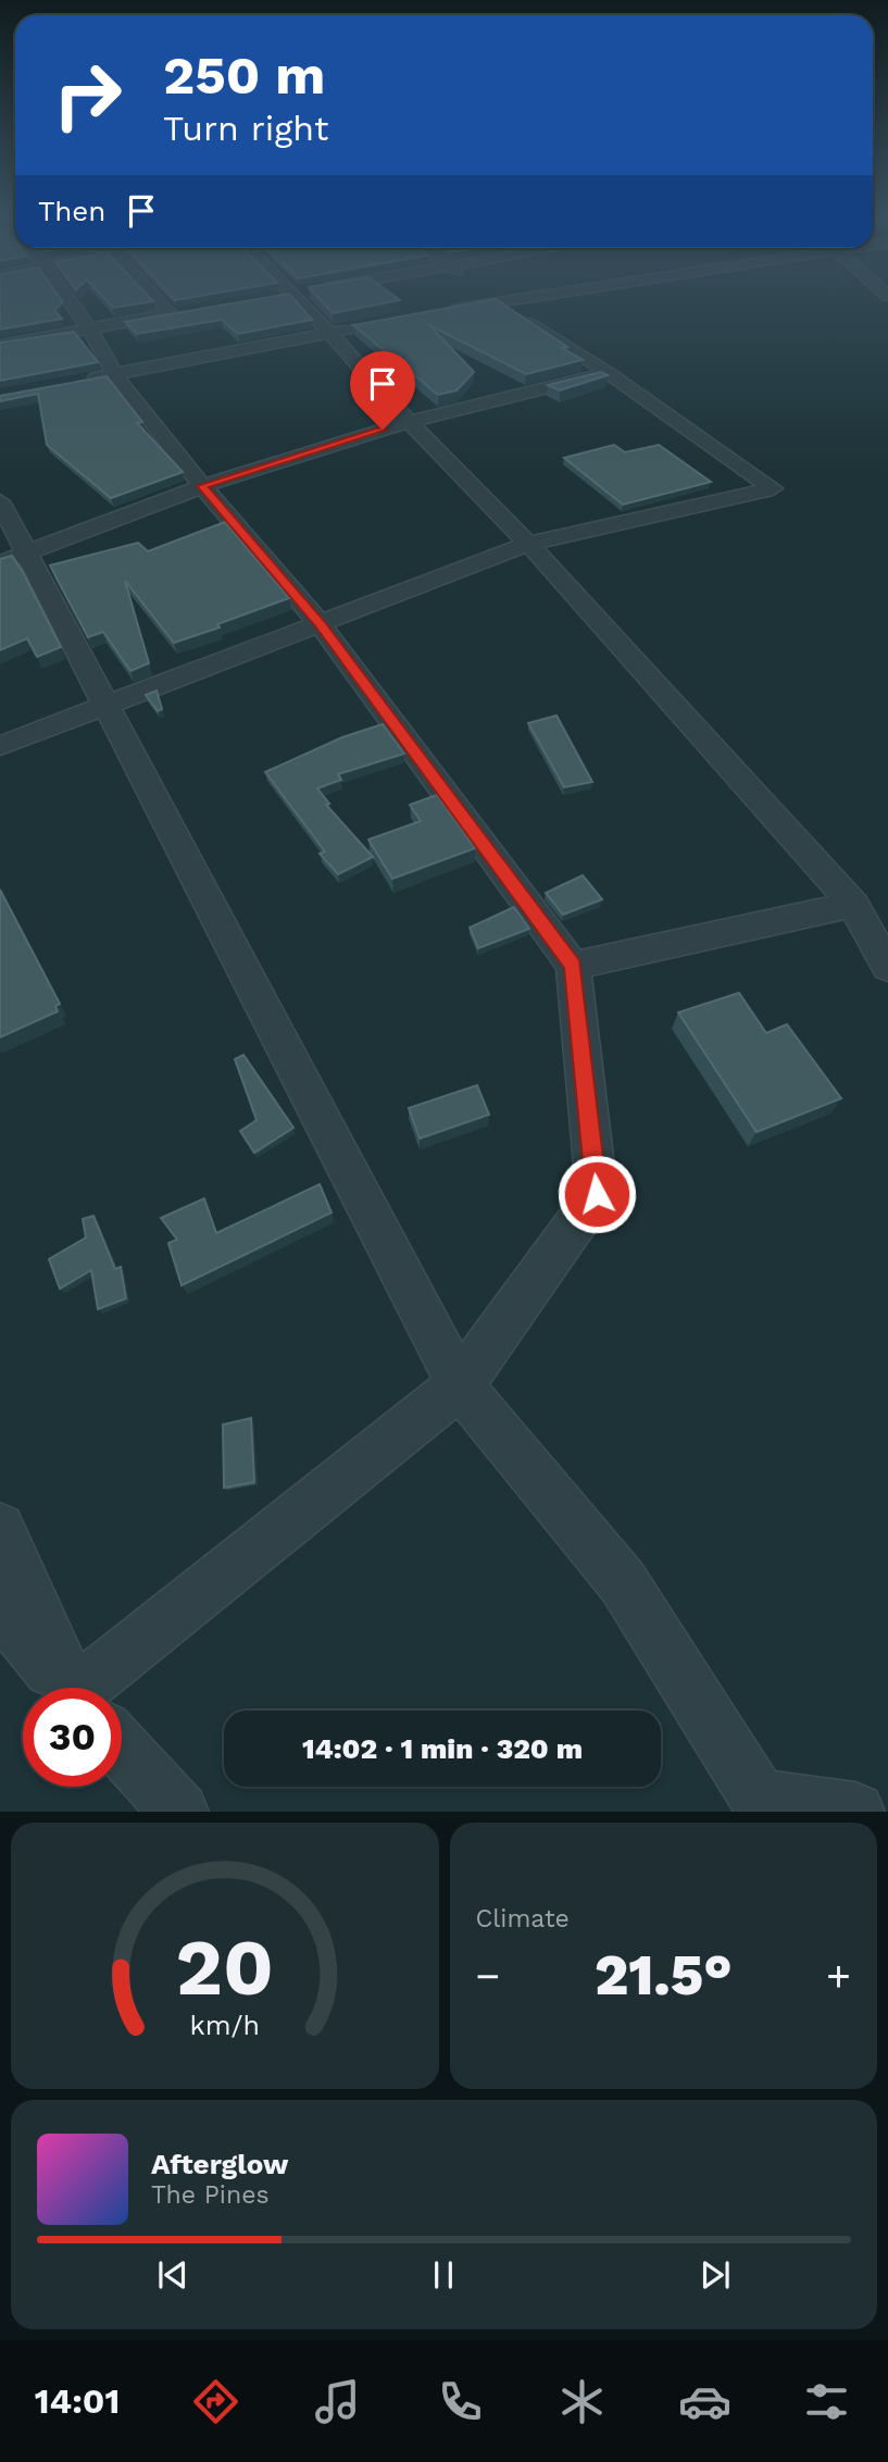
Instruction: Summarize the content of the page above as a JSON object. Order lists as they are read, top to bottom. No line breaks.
{"page":{"turn":["250 m","Turn right"],"then":"Then","limit":"30","trip":"14:02 · 1 min · 320 m","tile":"Climate","heat":["−","21.5°","+"],"song":["Afterglow","The Pines"],"tabs":"14:01","gauge":["20","km/h"]}}
